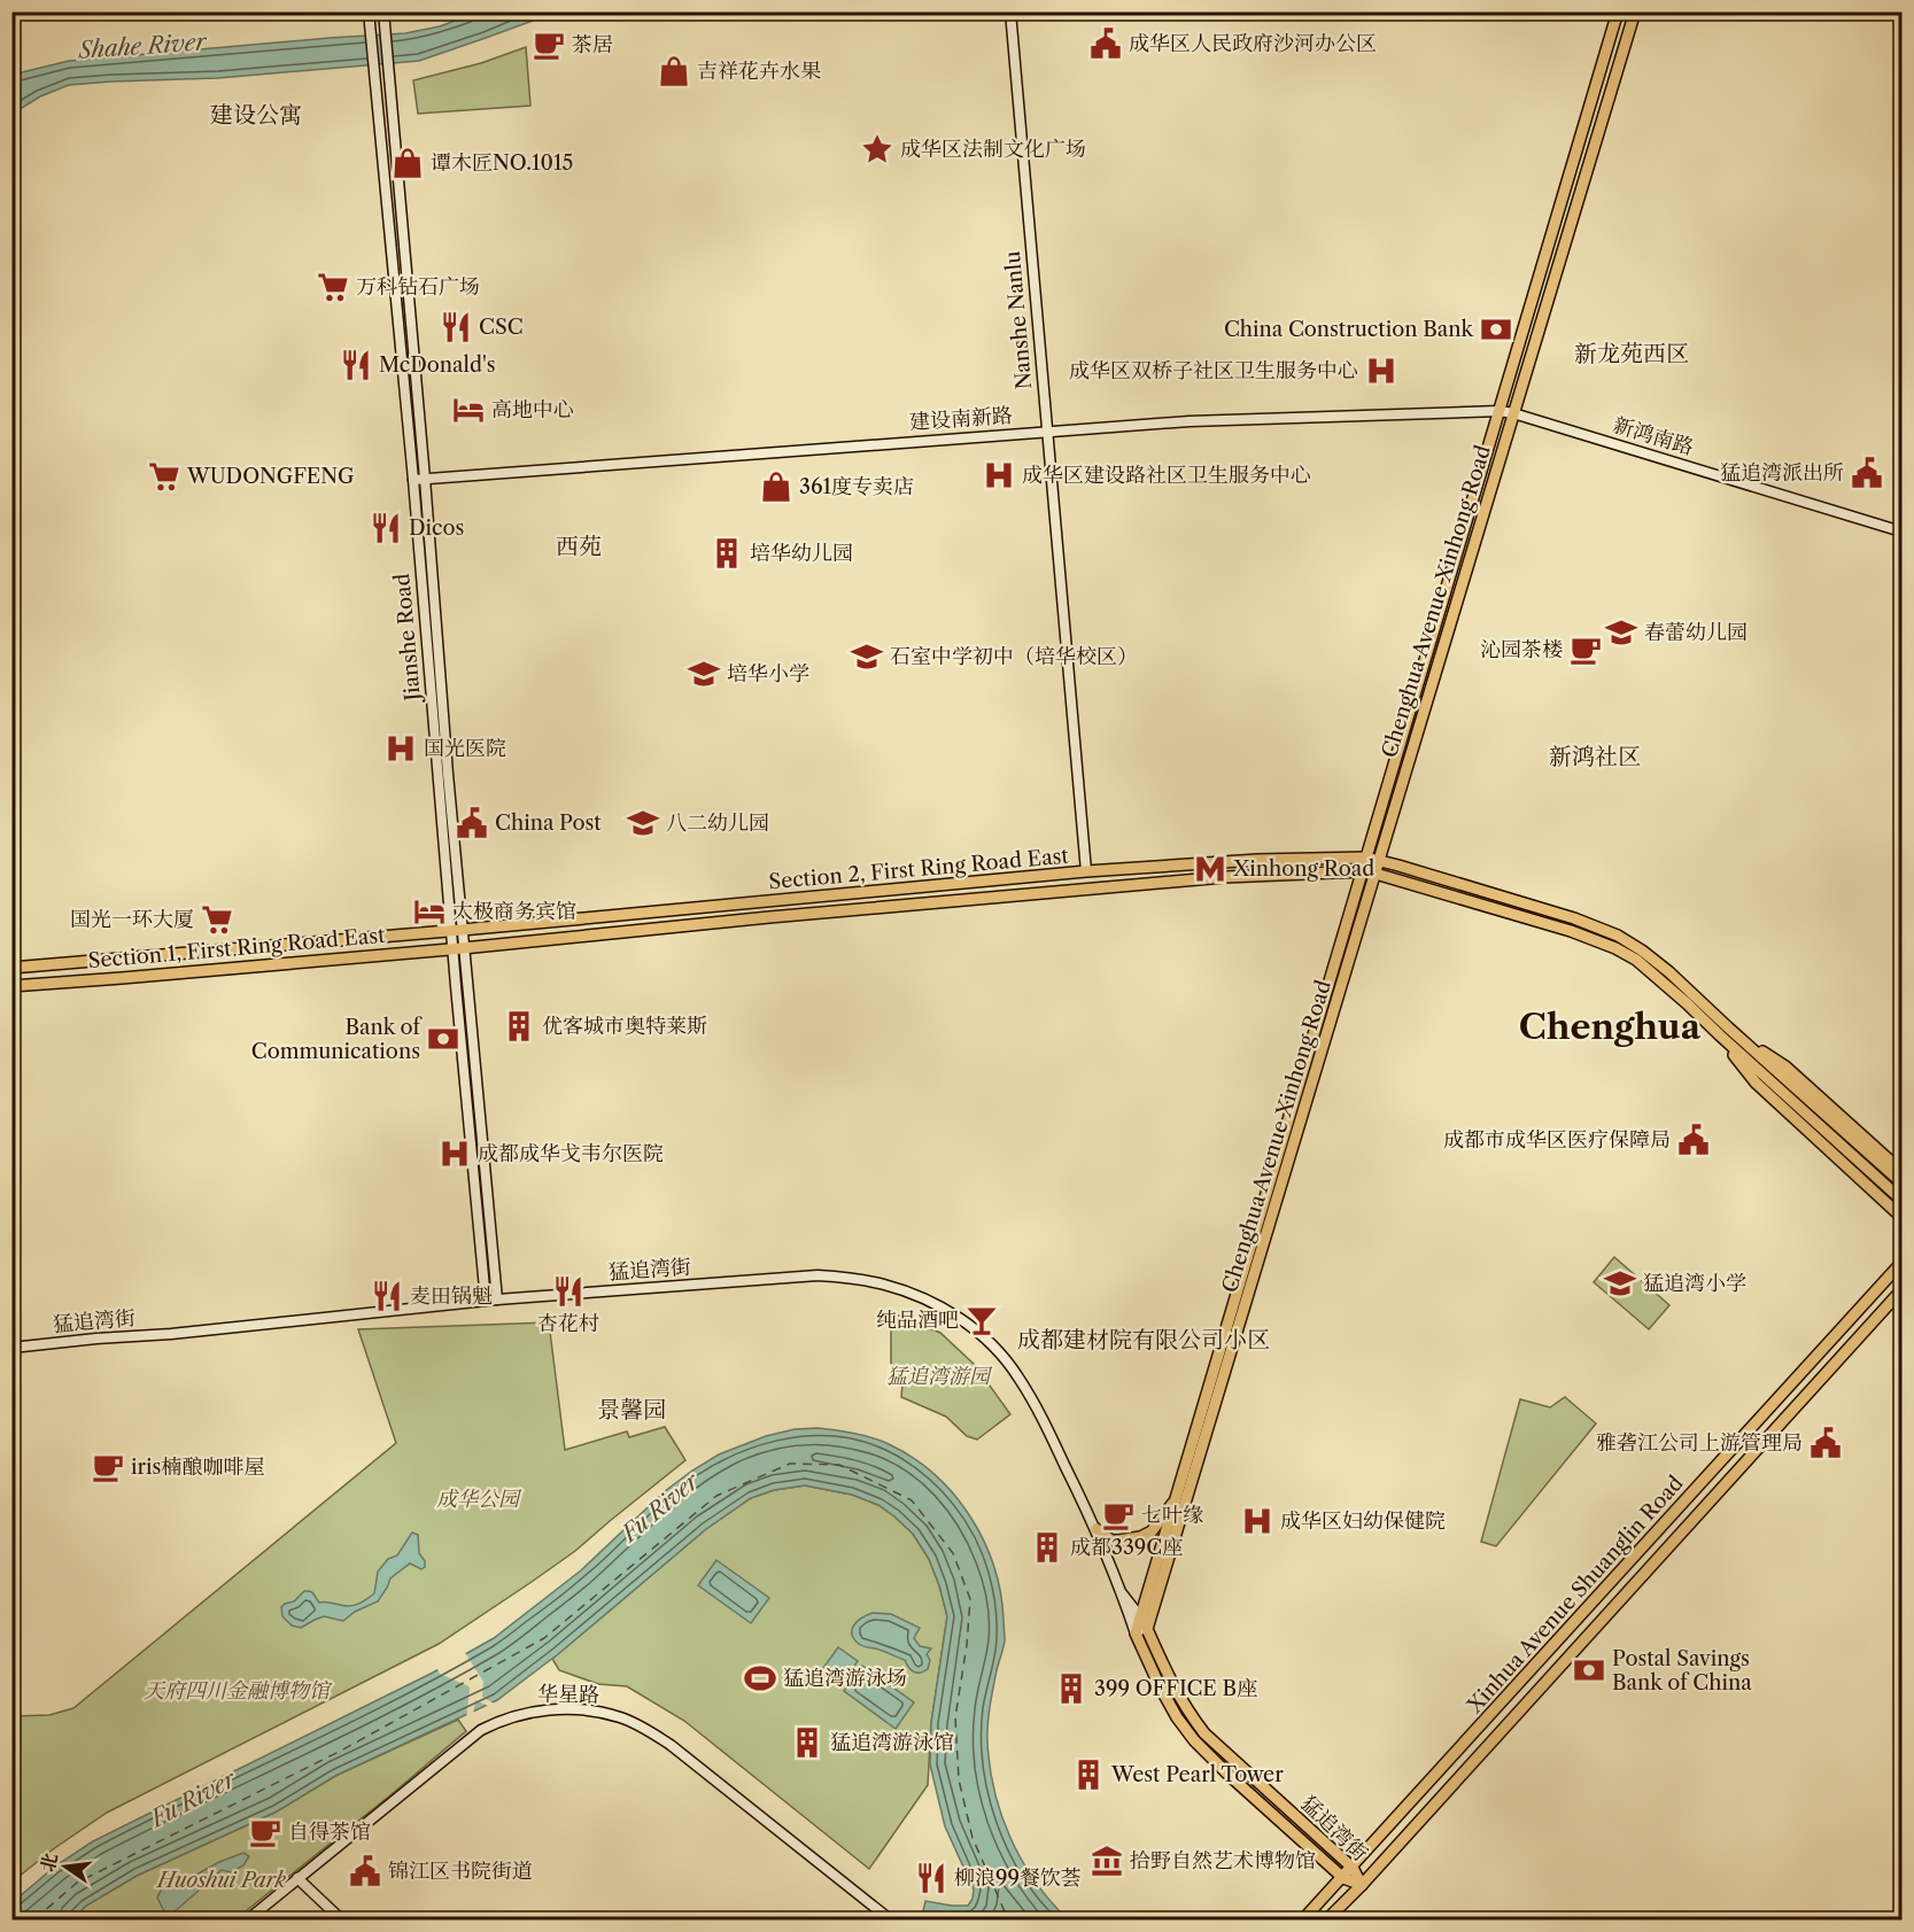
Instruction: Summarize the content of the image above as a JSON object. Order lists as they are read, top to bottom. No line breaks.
{"streets":{"main road":["Chenghua Avenue Xinhong Road","Section 2, First Ring Road East","Section 1, First Ring Road East","猛追湾街","Xinhua Avenue Shuanglin Road"],"street":["Nanshe Nanlu","建设南新路","新鸿南路","Jianshe Road","华星路"]},"crossings":[["Nanshe Nanlu","建设南新路"],["Nanshe Nanlu","Section 2, First Ring Road East"],["建设南新路","新鸿南路"],["建设南新路","Chenghua Avenue Xinhong Road"],["建设南新路","Jianshe Road"],["新鸿南路","Chenghua Avenue Xinhong Road"],["Chenghua Avenue Xinhong Road","Section 2, First Ring Road East"],["Chenghua Avenue Xinhong Road","猛追湾街"],["Jianshe Road","Section 2, First Ring Road East"],["Jianshe Road","Section 1, First Ring Road East"],["Jianshe Road","猛追湾街"],["Section 2, First Ring Road East","Section 1, First Ring Road East"],["猛追湾街","Xinhua Avenue Shuanglin Road"]],"districts":["建设公寓","新龙苑西区","西苑","新鸿社区","Chenghua","成都建材院有限公司小区","景馨园"],"water":["Shahe River","Fu River"],"parks":["猛追湾游园","成华公园","天府四川金融博物馆","Huoshui Park"],"places":{"public building":["成华区人民政府沙河办公区","猛追湾派出所","China Post","成都市成华区医疗保障局","雅砻江公司上游管理局","锦江区书院街道"],"cafe":["茶居","沁园茶楼","iris楠酿咖啡屋","七叶缘","自得茶馆"],"shop":["吉祥花卉水果","谭木匠NO.1015","361度专卖店"],"place":["成华区法制文化广场"],"supermarket":["万科钻石广场","WUDONGFENG","国光一环大厦"],"restaurant":["CSC","McDonald's","Dicos","杏花村","麦田锅魁","柳浪99餐饮荟"],"bank":["China Construction Bank","Bank of Communications","Postal Savings Bank of China"],"hospital":["成华区双桥子社区卫生服务中心","成华区建设路社区卫生服务中心","国光医院","成都成华戈韦尔医院","成华区妇幼保健院"],"hotel":["高地中心","太极商务宾馆"],"building":["培华幼儿园","优客城市奥特莱斯","成都339C座","399 OFFICE B座","猛追湾游泳馆","West Pearl Tower"],"school or university":["春蕾幼儿园","石室中学初中（培华校区）","培华小学","八二幼儿园","猛追湾小学"],"metro station":["Xinhong Road"],"bar":["纯品酒吧"],"sports":["猛追湾游泳场"],"museum":["拾野自然艺术博物馆"]},"north":"left"}
